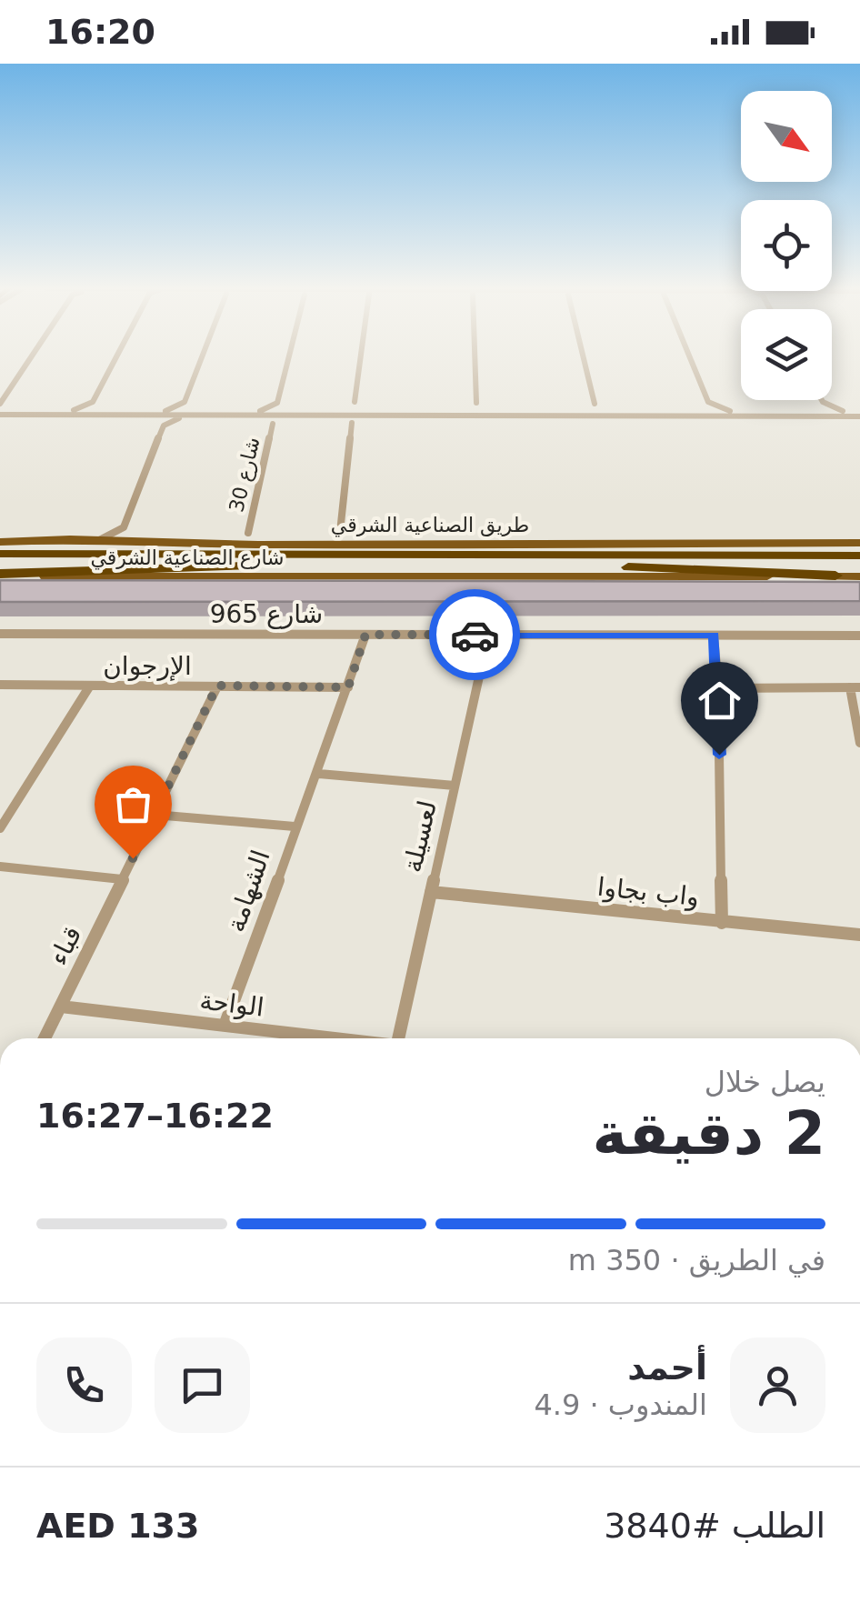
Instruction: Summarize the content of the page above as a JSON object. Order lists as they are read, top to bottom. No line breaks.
{"streets":{"highway":["طريق الصناعية الشرقي"],"main road":["شارع الصناعية الشرقي"],"street":["شارع 30","شارع 965","الإرجوان","لعسيلة","الشهامة","واب بجاوا","قباء","الواحة"]},"crossings":[["شارع 965","لعسيلة"],["شارع 965","الشهامة"],["الإرجوان","الشهامة"],["الإرجوان","قباء"],["لعسيلة","واب بجاوا"],["الشهامة","الواحة"],["قباء","الواحة"]],"north":"bottom right","page":{"status":"16:20","heading":["2 دقيقة","يصل خلال","16:22–16:27"],"panel":["أحمد","المندوب · 4.9","الطلب #3840","AED 133"],"bar":"في الطريق · 350 m"}}
